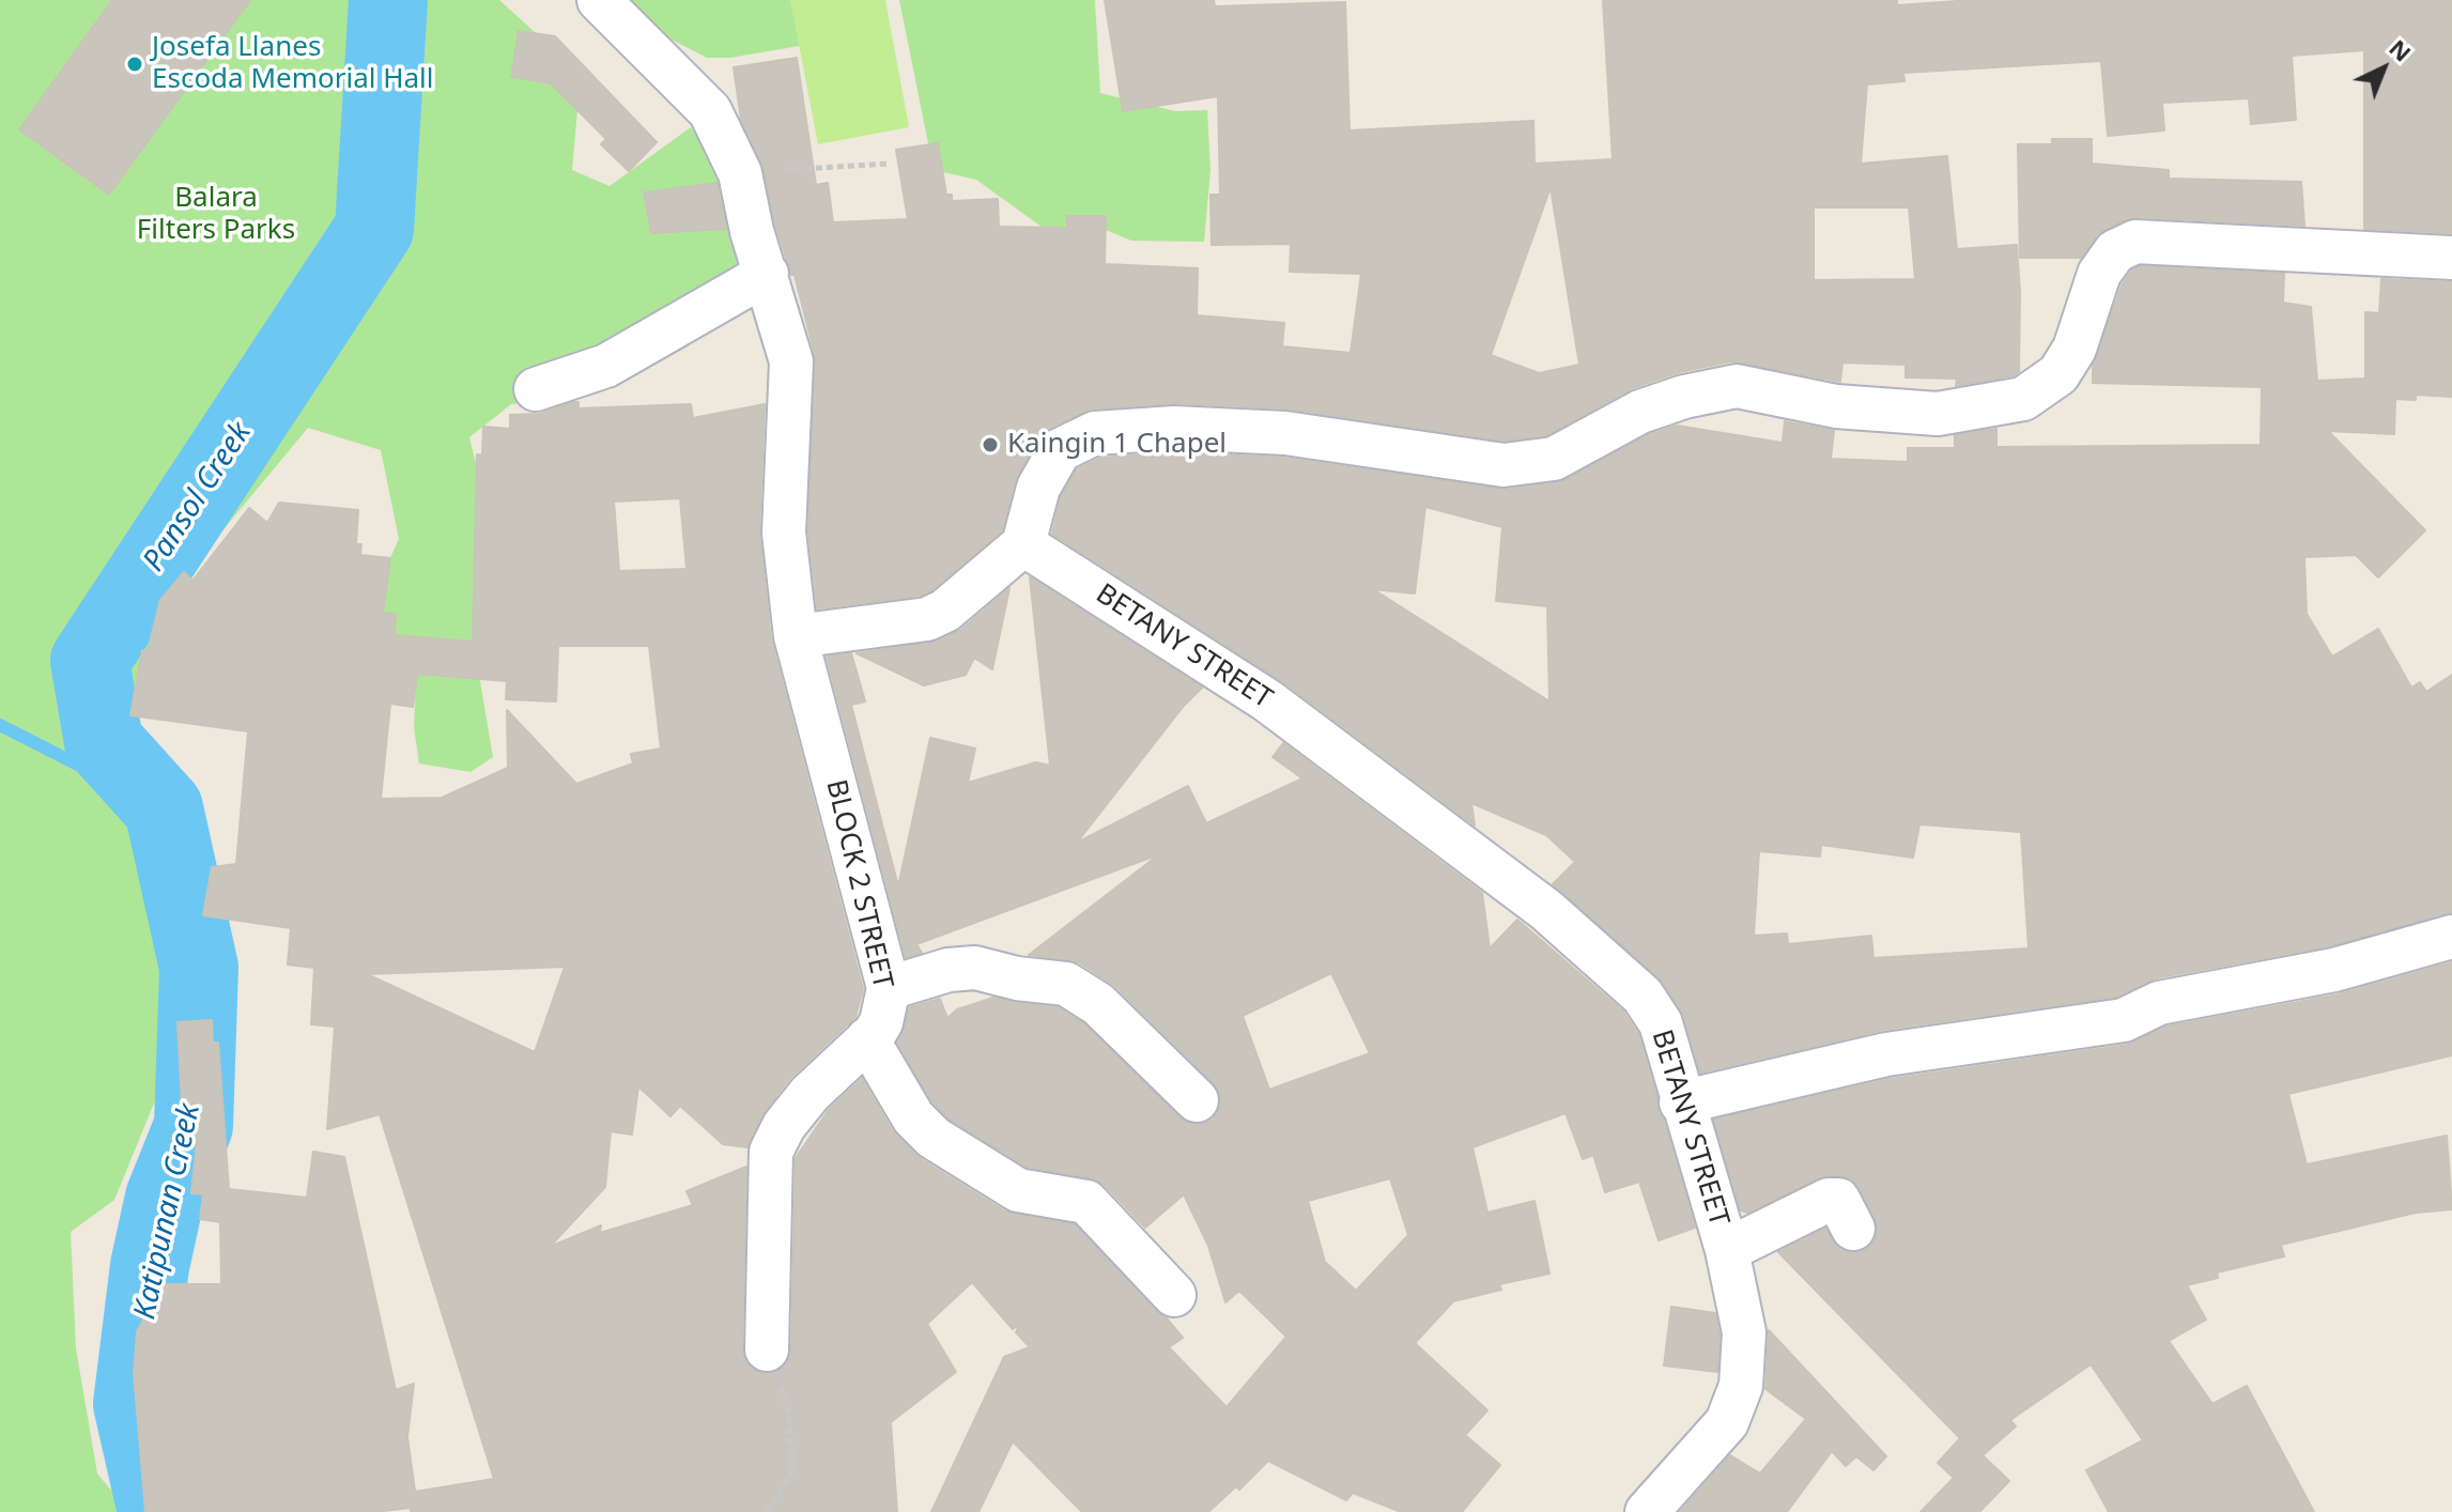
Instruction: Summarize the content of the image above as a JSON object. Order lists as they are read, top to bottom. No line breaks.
{"streets":{"street":["BETANY STREET","BLOCK 2 STREET"]},"water":["Pansol Creek","Katipunan Creek"],"parks":["Balara Filters Parks"],"places":["Josefa Llanes Escoda Memorial Hall","Kaingin 1 Chapel"],"north":"top right"}
